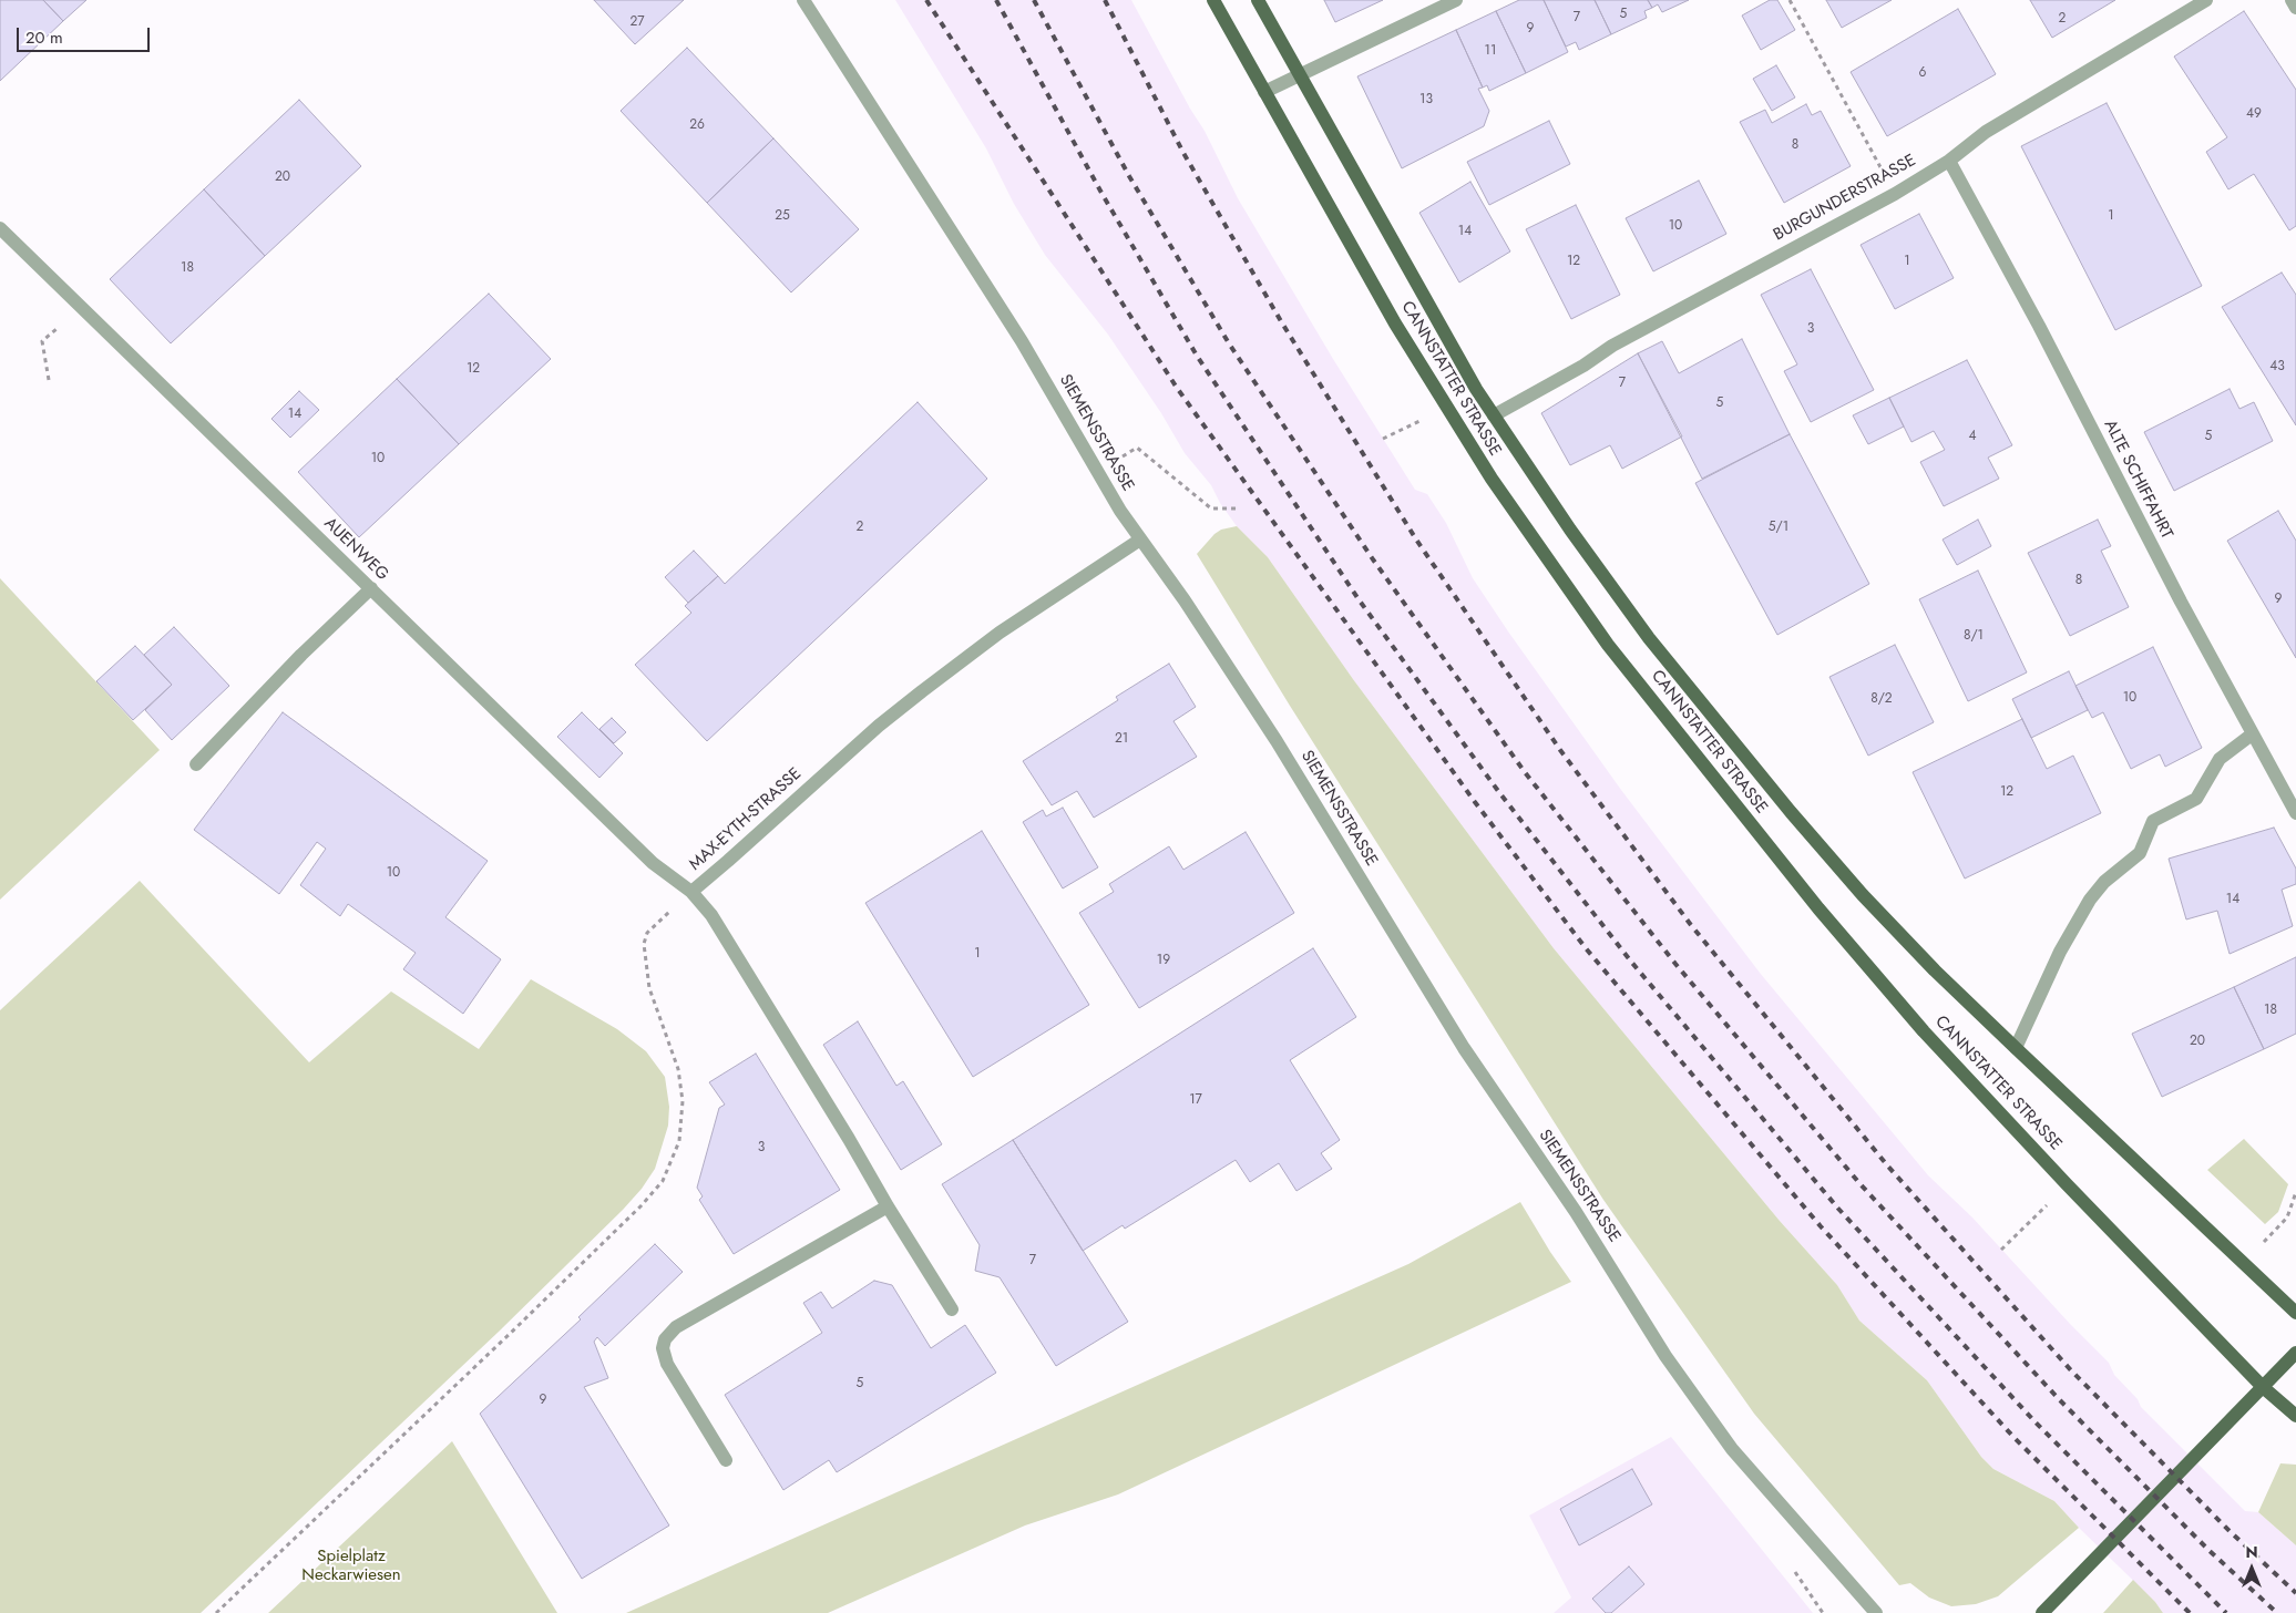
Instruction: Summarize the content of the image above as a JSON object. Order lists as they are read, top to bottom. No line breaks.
{"streets":{"main road":["CANNSTATTER STRASSE"],"street":["BURGUNDERSTRASSE","SIEMENSSTRASSE","ALTE SCHIFFAHRT","AUENWEG","MAX-EYTH-STRASSE"]},"crossings":[["BURGUNDERSTRASSE","CANNSTATTER STRASSE"],["BURGUNDERSTRASSE","ALTE SCHIFFAHRT"],["SIEMENSSTRASSE","MAX-EYTH-STRASSE"],["AUENWEG","MAX-EYTH-STRASSE"]],"parks":["Spielplatz Neckarwiesen"],"house_numbers":["5","7","2","27","9","11","6","13","49","26","8","20","25","1","10","14","12","1","18","3","43","12","7","5","14","4","5","10","2","5/1","8","9","8/1","10","8/2","21","12","10","14","1","19","18","20","17","3","7","5","9"],"scale_bar":"20 m","north":"top"}
